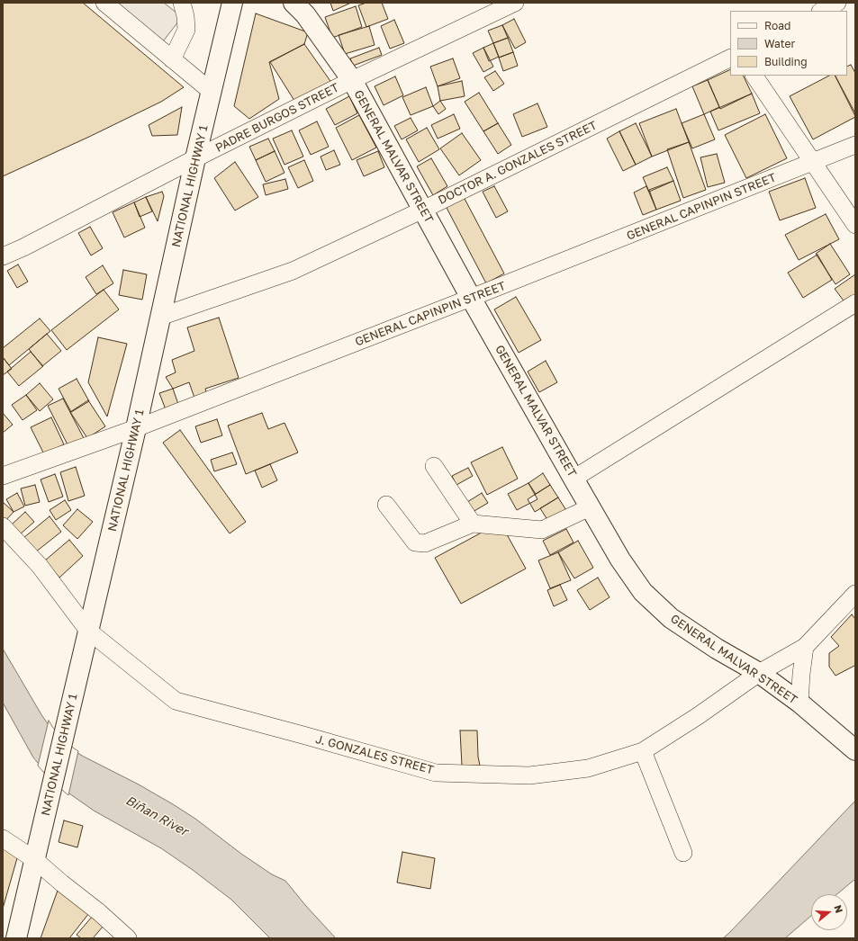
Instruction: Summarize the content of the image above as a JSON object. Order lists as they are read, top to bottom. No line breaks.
{"streets":{"main road":["GENERAL MALVAR STREET","NATIONAL HIGHWAY 1"],"street":["PADRE BURGOS STREET","DOCTOR A. GONZALES STREET","GENERAL CAPINPIN STREET","J. GONZALES STREET"]},"crossings":[["PADRE BURGOS STREET","GENERAL MALVAR STREET"],["PADRE BURGOS STREET","NATIONAL HIGHWAY 1"],["GENERAL MALVAR STREET","DOCTOR A. GONZALES STREET"],["GENERAL MALVAR STREET","GENERAL CAPINPIN STREET"],["GENERAL MALVAR STREET","J. GONZALES STREET"],["DOCTOR A. GONZALES STREET","NATIONAL HIGHWAY 1"],["NATIONAL HIGHWAY 1","GENERAL CAPINPIN STREET"],["NATIONAL HIGHWAY 1","J. GONZALES STREET"]],"water":["Biñan River"],"legend":["Road","Water","Building"],"north":"right"}
